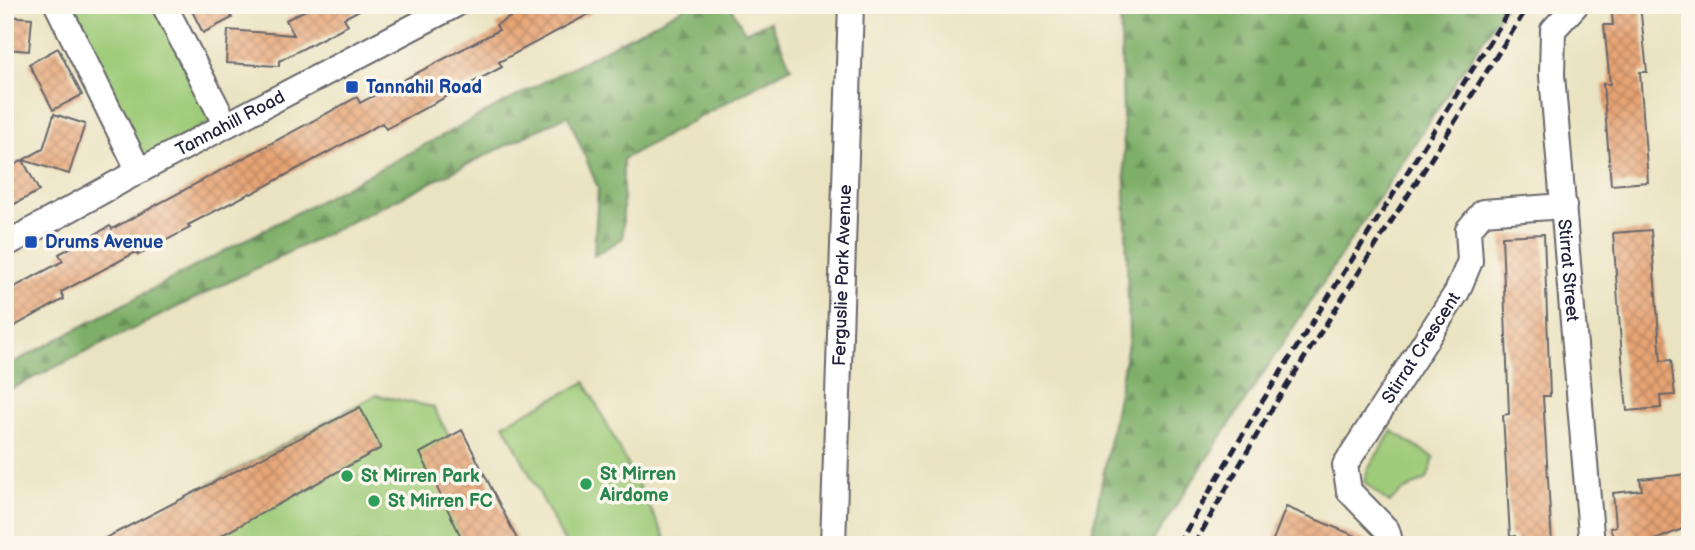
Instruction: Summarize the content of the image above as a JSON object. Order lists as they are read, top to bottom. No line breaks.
{"streets":{"street":["Tannahill Road","Stirrat Street","Ferguslie Park Avenue","Stirrat Crescent"]},"crossings":[["Stirrat Street","Stirrat Crescent"]],"places":{"transit":["Tannahil Road","Drums Avenue"],"other":["St Mirren Park","St Mirren Airdome","St Mirren FC"]}}
